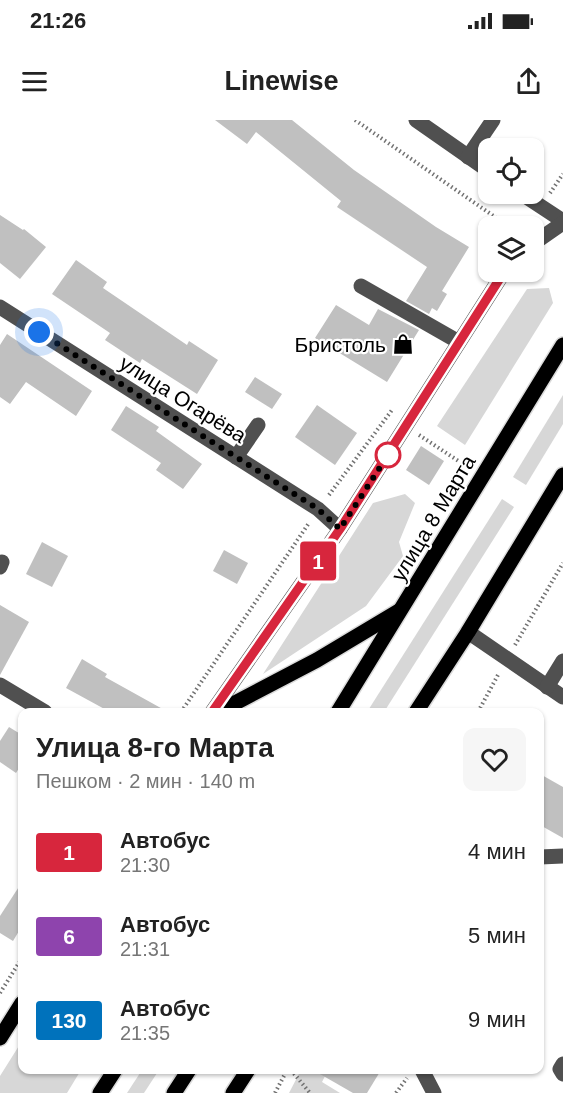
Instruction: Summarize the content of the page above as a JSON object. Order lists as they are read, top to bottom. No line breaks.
{"streets":{"main road":["улица 8 Марта"],"street":["улица Огарёва"]},"places":{"shop":["Бристоль"]},"lines":["bus line 1"],"page":{"status":"21:26","header":"Linewise","on_map":"1","heading":["Улица 8-го Марта","Пешком · 2 мин · 140 m"],"list":[{"mark":"1","name":"Автобус","note":"21:30","value":"4 мин"},{"mark":"6","name":"Автобус","note":"21:31","value":"5 мин"},{"mark":"130","name":"Автобус","note":"21:35","value":"9 мин"}]}}
